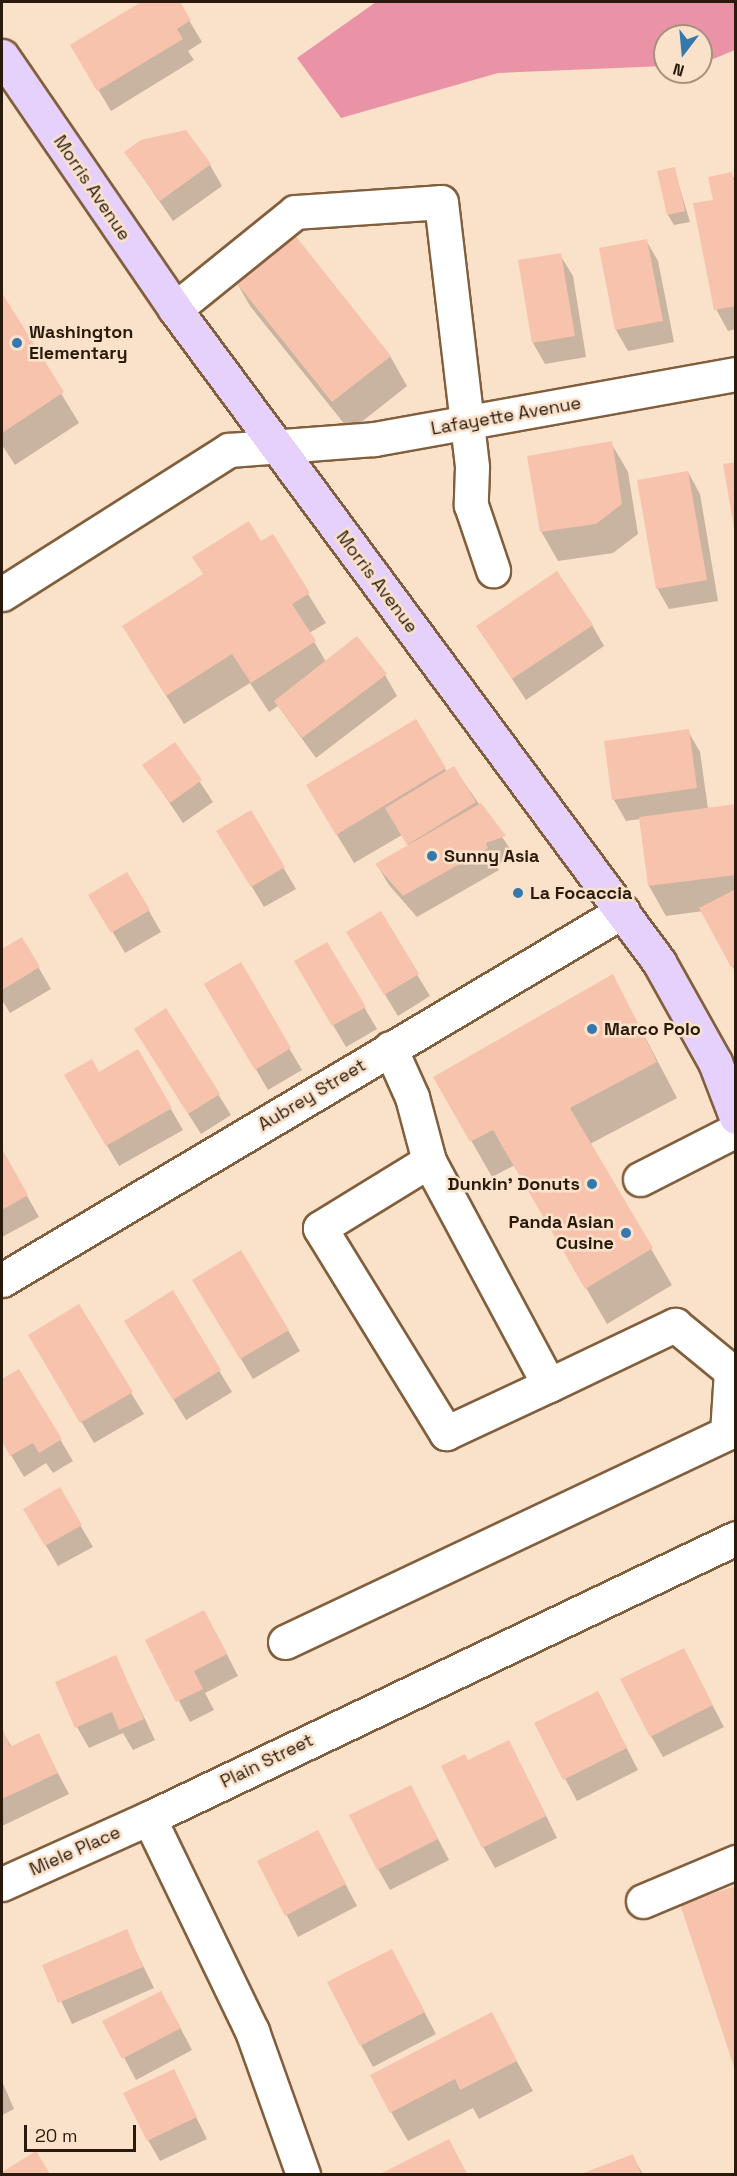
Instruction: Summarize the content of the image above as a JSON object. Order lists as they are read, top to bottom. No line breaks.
{"streets":{"main road":["Morris Avenue"],"street":["Lafayette Avenue","Aubrey Street","Plain Street","Miele Place"]},"crossings":[["Morris Avenue","Lafayette Avenue"],["Morris Avenue","Aubrey Street"],["Plain Street","Miele Place"]],"places":["Washington Elementary","Sunny Asia","La Focaccia","Marco Polo","Dunkin' Donuts","Panda Asian Cusine"],"scale_bar":"20 m","north":"bottom"}
